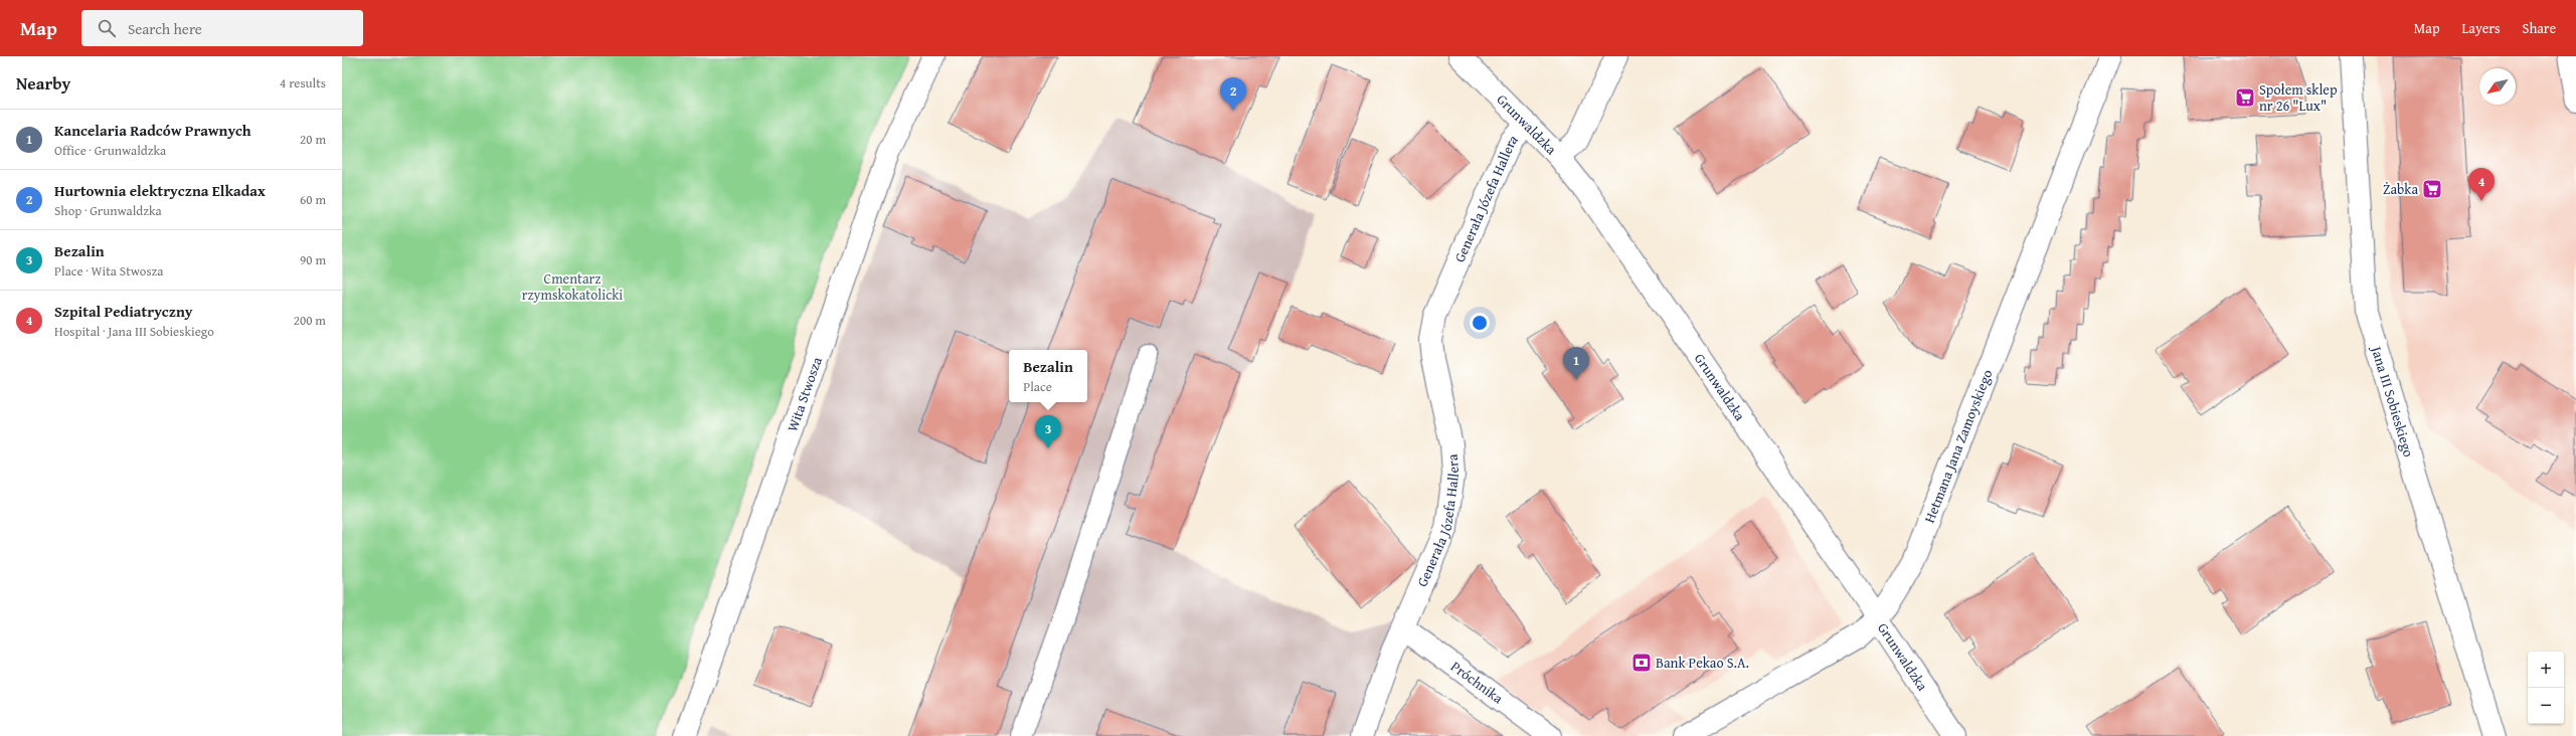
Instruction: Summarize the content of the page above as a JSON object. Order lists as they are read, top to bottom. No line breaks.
{"streets":{"street":["Grunwaldzka","Generała Józefa Hallera","Wita Stwosza","Jana III Sobieskiego","Hetmana Jana Zamoyskiego","Próchnika"]},"crossings":[["Grunwaldzka","Generała Józefa Hallera"],["Grunwaldzka","Hetmana Jana Zamoyskiego"],["Generała Józefa Hallera","Próchnika"]],"parks":["Cmentarz rzymskokatolicki"],"places":{"supermarket":["Społem sklep nr 26 \"Lux\"","Żabka"],"bank":["Bank Pekao S.A."]},"north":"bottom left","page":{"header":"Map","search":"Search here","nav":["Map","Layers","Share"],"heading":["Nearby","4 results"],"pins":["2","4","1","3"],"list":[{"mark":"1","name":"Kancelaria Radców Prawnych","note":"Office · Grunwaldzka","value":"20 m"},{"mark":"2","name":"Hurtownia elektryczna Elkadax","note":"Shop · Grunwaldzka","value":"60 m"},{"mark":"3","name":"Bezalin","note":"Place · Wita Stwosza","value":"90 m"},{"mark":"4","name":"Szpital Pediatryczny","note":"Hospital · Jana III Sobieskiego","value":"200 m"}],"popup":["Bezalin","Place"],"map_buttons":["+","−"]}}
